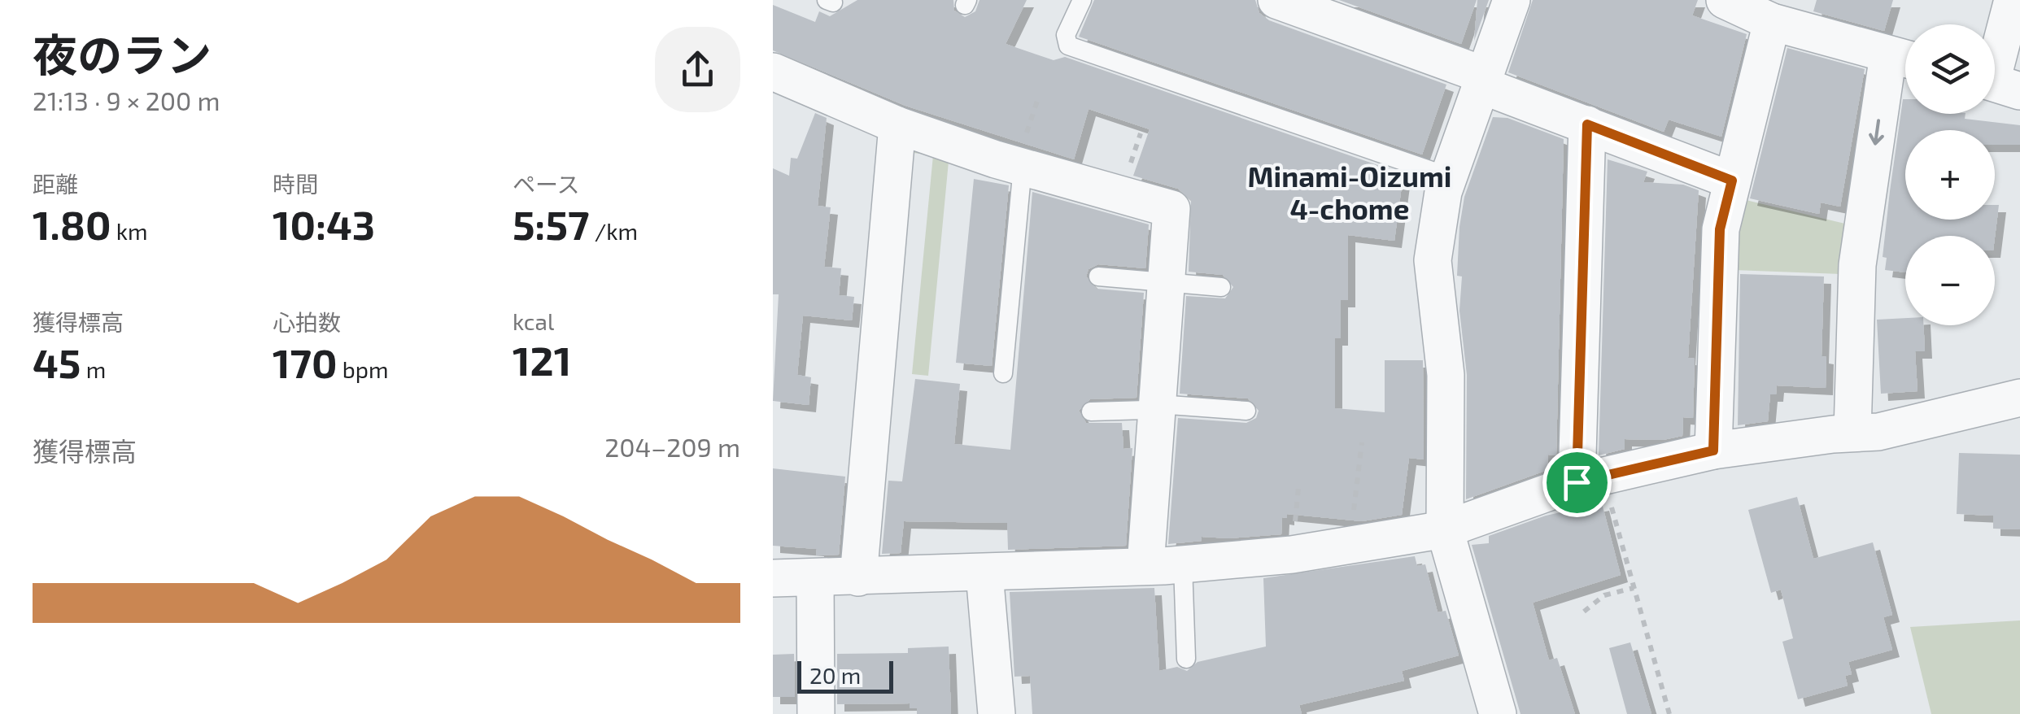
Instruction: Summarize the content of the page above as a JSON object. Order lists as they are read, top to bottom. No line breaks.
{"districts":["Minami-Oizumi 4-chome"],"scale_bar":"20 m","page":{"heading":["夜のラン","21:13 · 9 × 200 m"],"map_buttons":["+","−"],"stats":[["距離","1.80 km"],["時間","10:43"],["ペース","5:57 /km"],["獲得標高","45 m"],["心拍数","170 bpm"],["kcal","121"]],"chart":["獲得標高","204–209 m"],"scale":"20 m"}}
